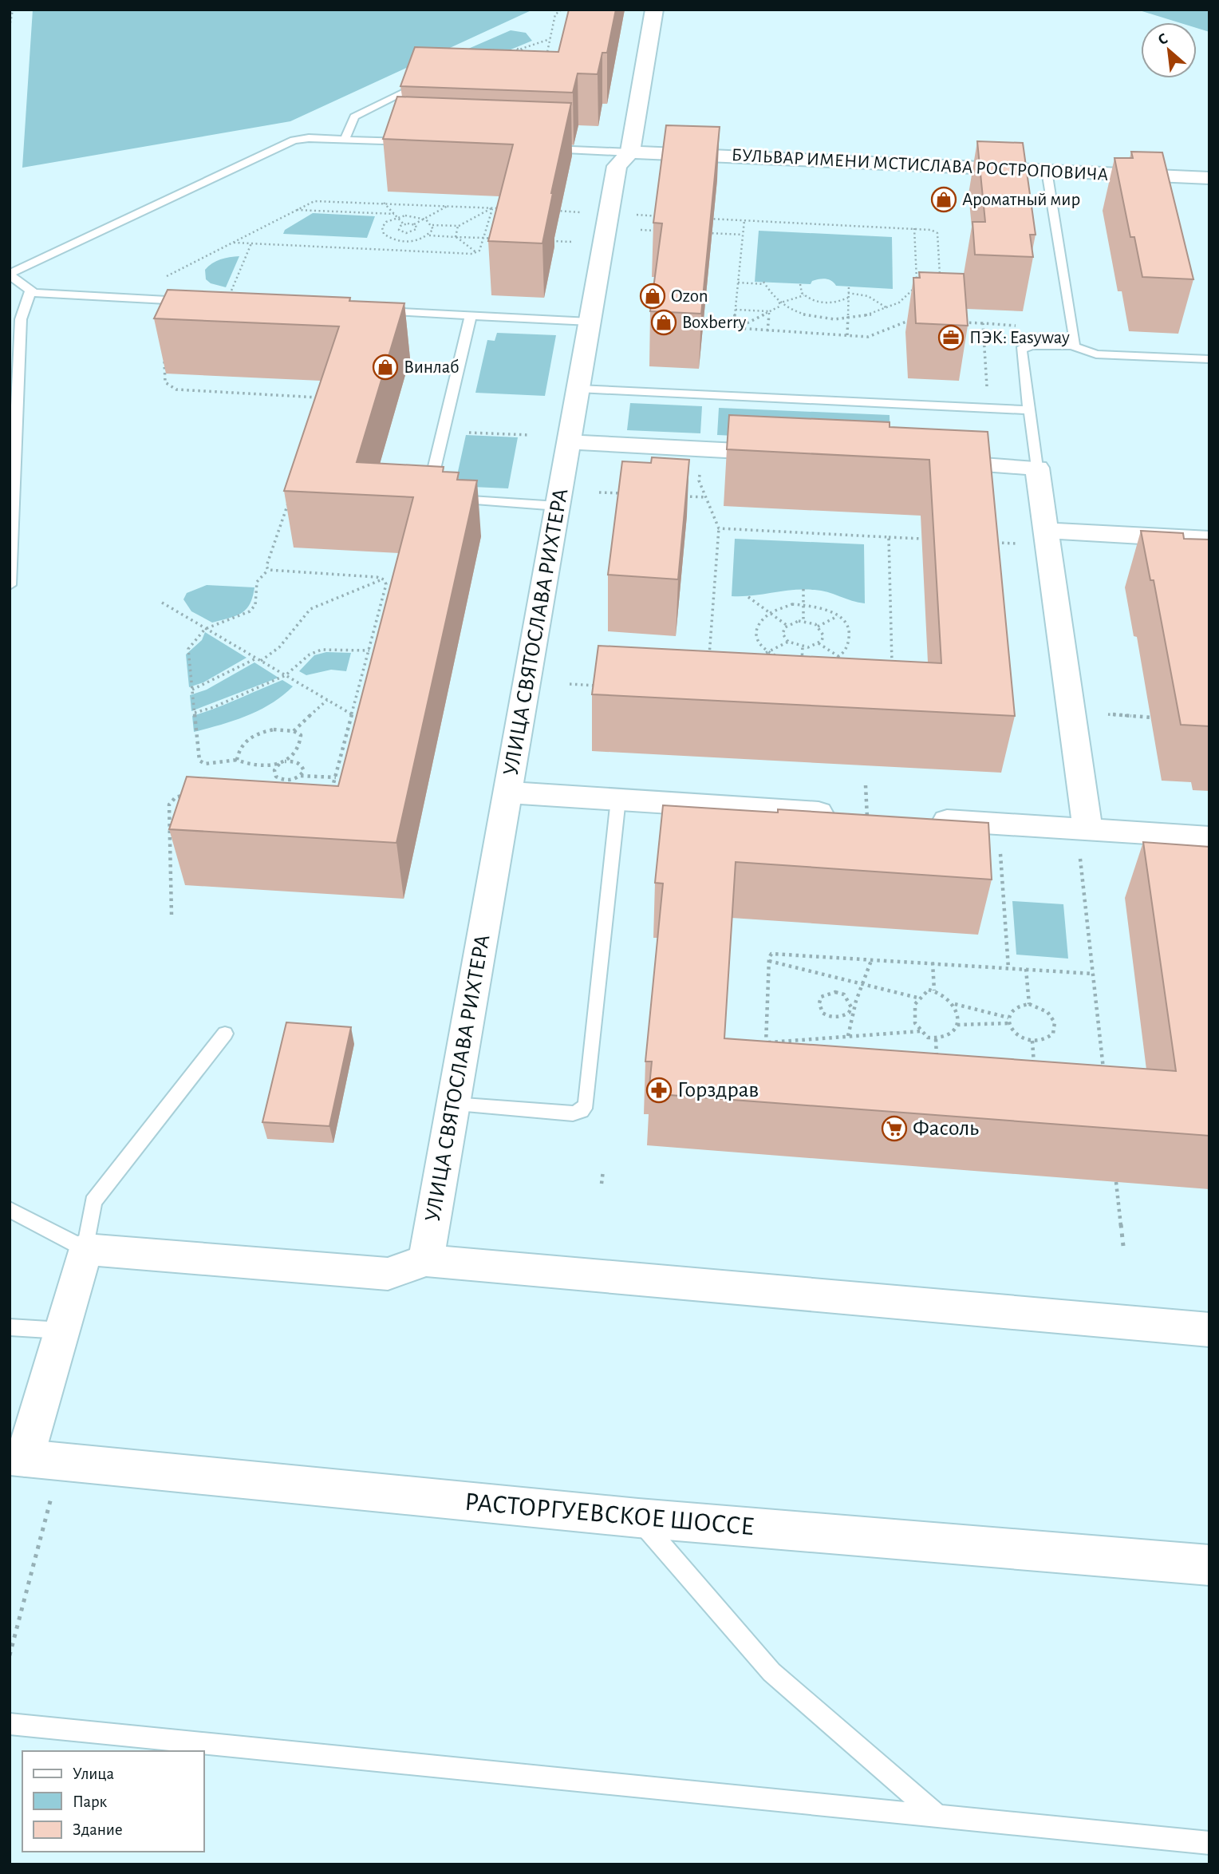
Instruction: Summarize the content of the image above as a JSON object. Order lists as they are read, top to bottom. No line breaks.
{"streets":{"street":["БУЛЬВАР ИМЕНИ МСТИСЛАВА РОСТРОПОВИЧА","УЛИЦА СВЯТОСЛАВА РИХТЕРА","РАСТОРГУЕВСКОЕ ШОССЕ"]},"crossings":[["БУЛЬВАР ИМЕНИ МСТИСЛАВА РОСТРОПОВИЧА","УЛИЦА СВЯТОСЛАВА РИХТЕРА"]],"places":{"shop":["Ароматный мир","Ozon","Boxberry","Винлаб"],"office":["ПЭК: Easyway"],"pharmacy":["Горздрав"],"supermarket":["Фасоль"]},"legend":["Улица","Парк","Здание"],"north":"top left"}
